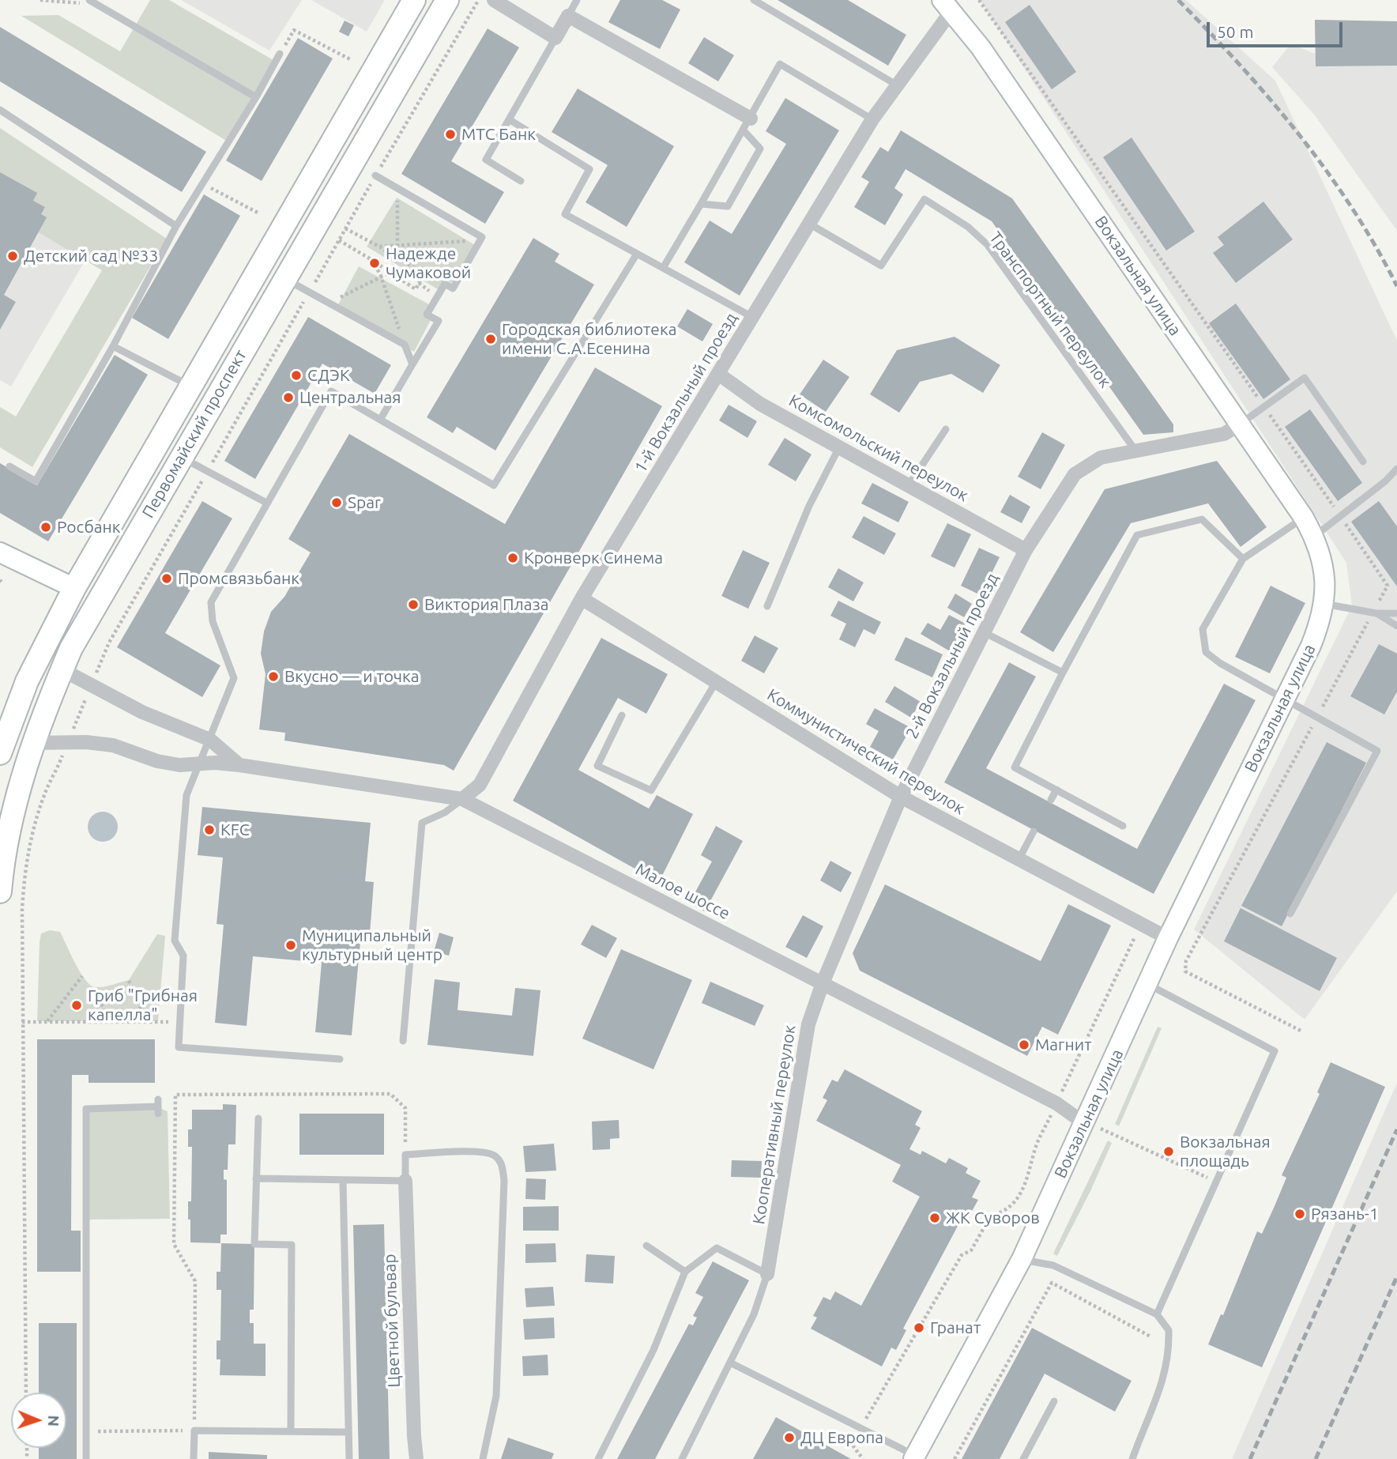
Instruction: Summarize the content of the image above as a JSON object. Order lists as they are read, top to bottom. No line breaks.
{"streets":{"main road":["Вокзальная улица","Первомайский проспект"],"street":["1-й Вокзальный проезд","Комсомольский переулок","2-й Вокзальный проезд","Коммунистический переулок","Малое шоссе","Кооперативный переулок","Цветной бульвар"],"lane":["Транспортный переулок"]},"crossings":[["Вокзальная улица","1-й Вокзальный проезд"],["Вокзальная улица","2-й Вокзальный проезд"],["Вокзальная улица","Коммунистический переулок"],["Вокзальная улица","Малое шоссе"],["Транспортный переулок","1-й Вокзальный проезд"],["Транспортный переулок","2-й Вокзальный проезд"],["1-й Вокзальный проезд","Комсомольский переулок"],["1-й Вокзальный проезд","Коммунистический переулок"],["1-й Вокзальный проезд","Малое шоссе"],["Первомайский проспект","Малое шоссе"],["Комсомольский переулок","2-й Вокзальный проезд"],["2-й Вокзальный проезд","Коммунистический переулок"],["2-й Вокзальный проезд","Малое шоссе"],["2-й Вокзальный проезд","Кооперативный переулок"],["Малое шоссе","Кооперативный переулок"]],"places":["МТС Банк","Детский сад №33","Надежде Чумаковой","Городская библиотека имени С.А.Есенина","СДЭК","Центральная","Spar","Росбанк","Кронверк Синема","Промсвязьбанк","Виктория Плаза","Вкусно — и точка","KFC","Муниципальный культурный центр","Гриб \"Грибная капелла\"","Магнит","Вокзальная площадь","Рязань-1","ЖК Суворов","Гранат","ДЦ Европа"],"scale_bar":"50 m","north":"right"}
